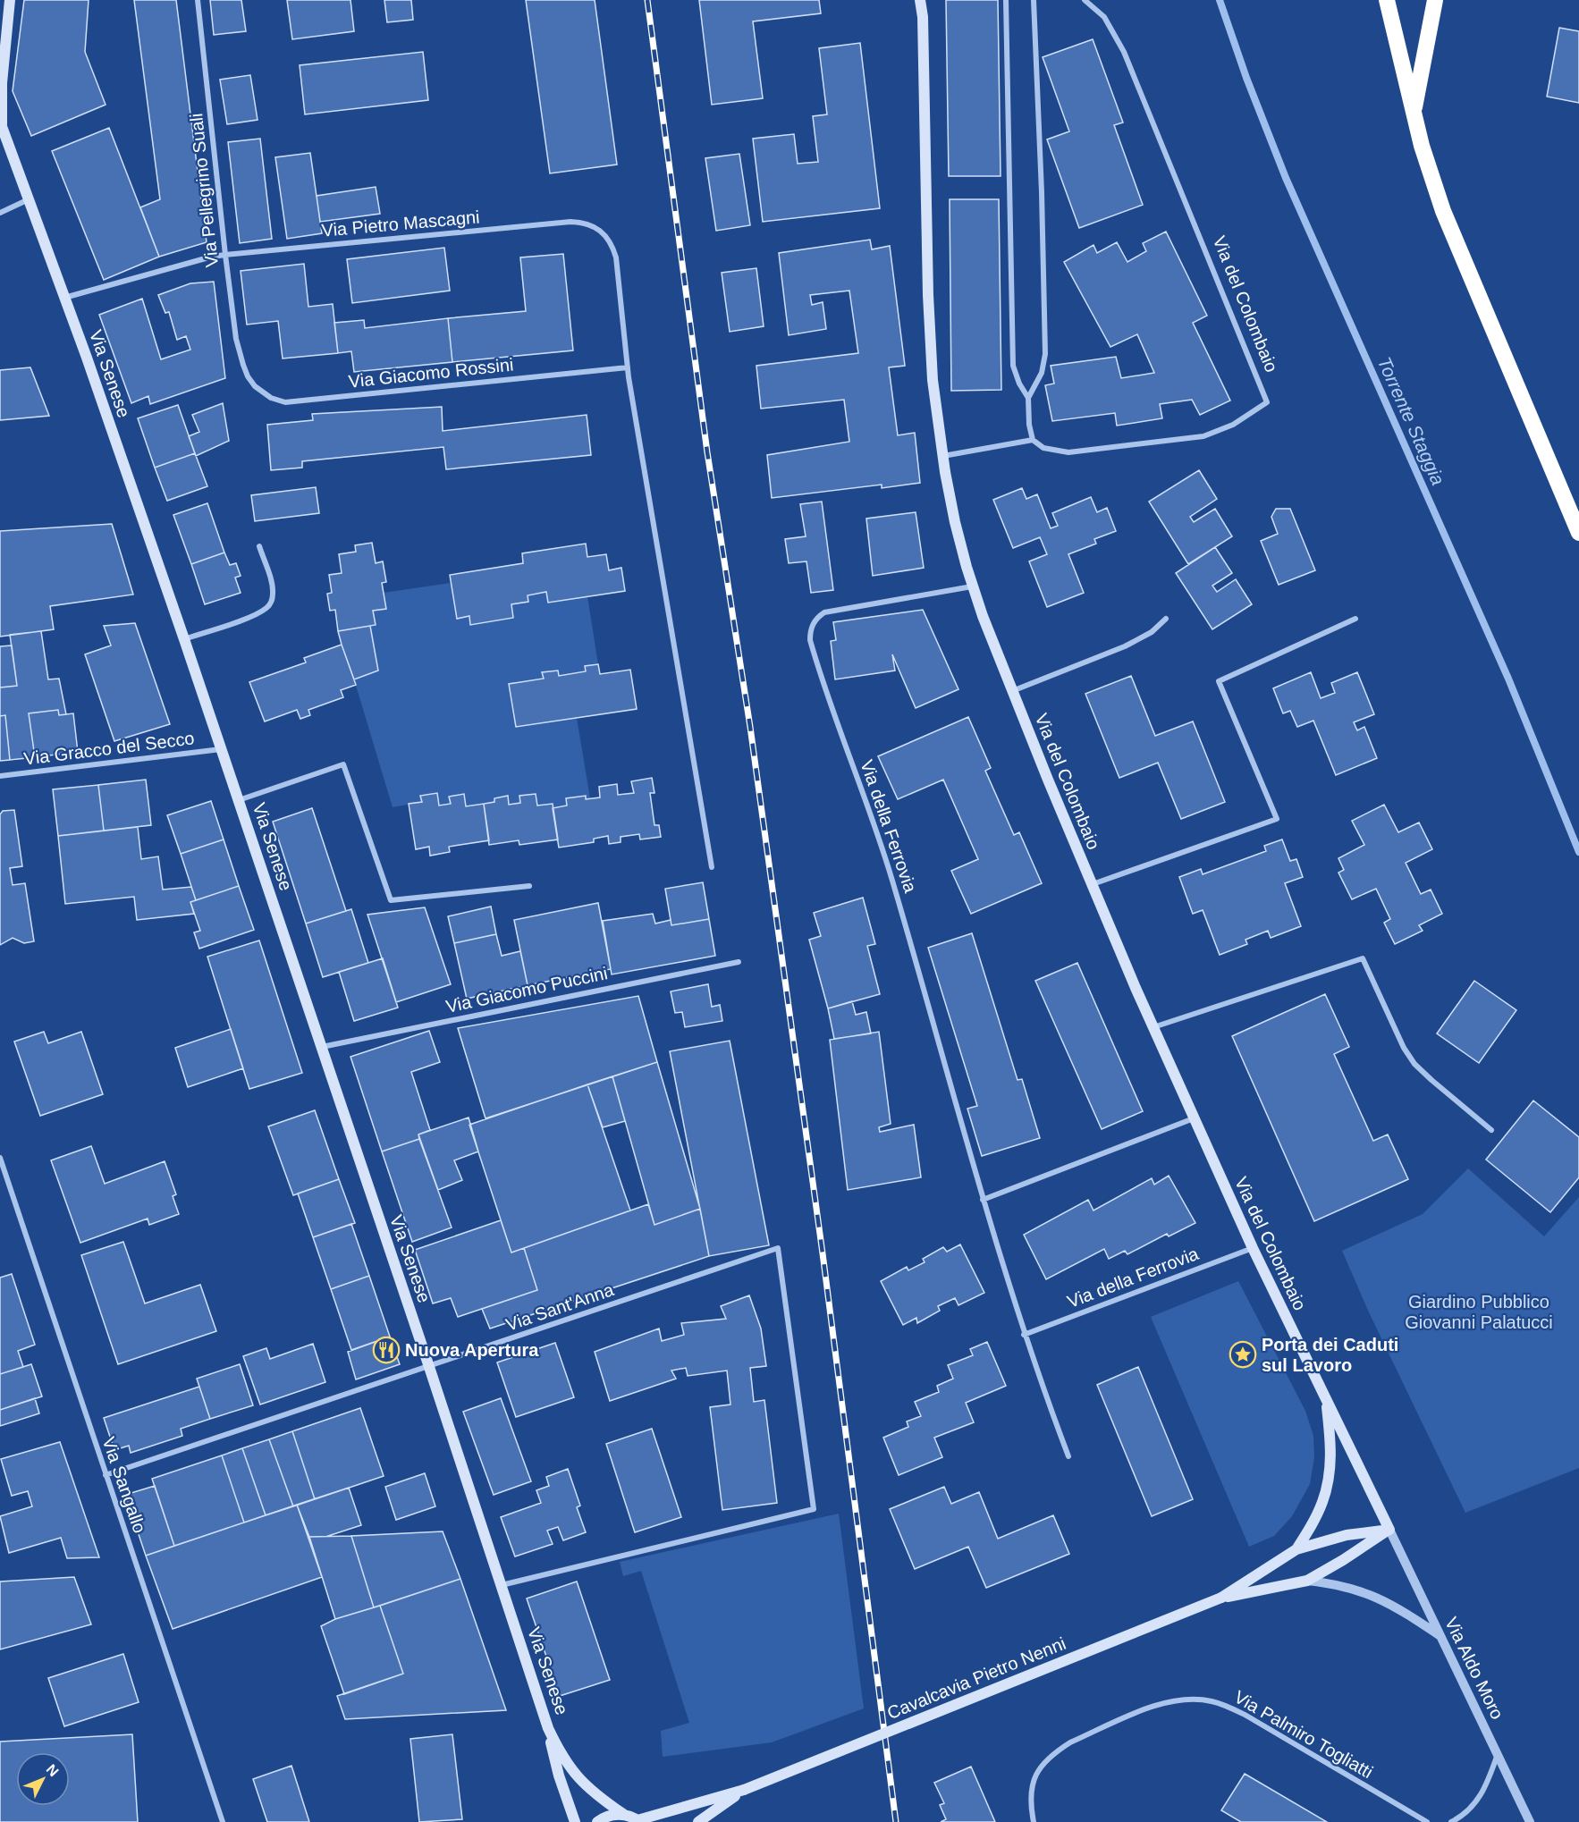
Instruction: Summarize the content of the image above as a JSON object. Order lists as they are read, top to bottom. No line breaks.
{"streets":{"main road":["Via del Colombaio","Via Senese","Cavalcavia Pietro Nenni"],"street":["Via Pellegrino Suali","Via Pietro Mascagni","Via Giacomo Rossini","Via Gracco del Secco","Via della Ferrovia","Via Giacomo Puccini","Via Sant'Anna","Via Sangallo","Via Aldo Moro","Via Palmiro Togliatti"]},"crossings":[["Via Pellegrino Suali","Via Pietro Mascagni"],["Via Pellegrino Suali","Via Giacomo Rossini"],["Via Pietro Mascagni","Via Giacomo Rossini"],["Via Pietro Mascagni","Via Senese"],["Via del Colombaio","Via della Ferrovia"],["Via del Colombaio","Via Aldo Moro"],["Via del Colombaio","Cavalcavia Pietro Nenni"],["Via Senese","Via Gracco del Secco"],["Via Senese","Via Giacomo Puccini"],["Via Senese","Via Sant'Anna"],["Via Senese","Cavalcavia Pietro Nenni"],["Via Sant'Anna","Via Sangallo"],["Via Aldo Moro","Cavalcavia Pietro Nenni"]],"water":["Torrente Staggia"],"parks":["Giardino Pubblico Giovanni Palatucci"],"places":{"restaurant":["Nuova Apertura"],"place":["Porta dei Caduti sul Lavoro"]},"north":"top right"}
